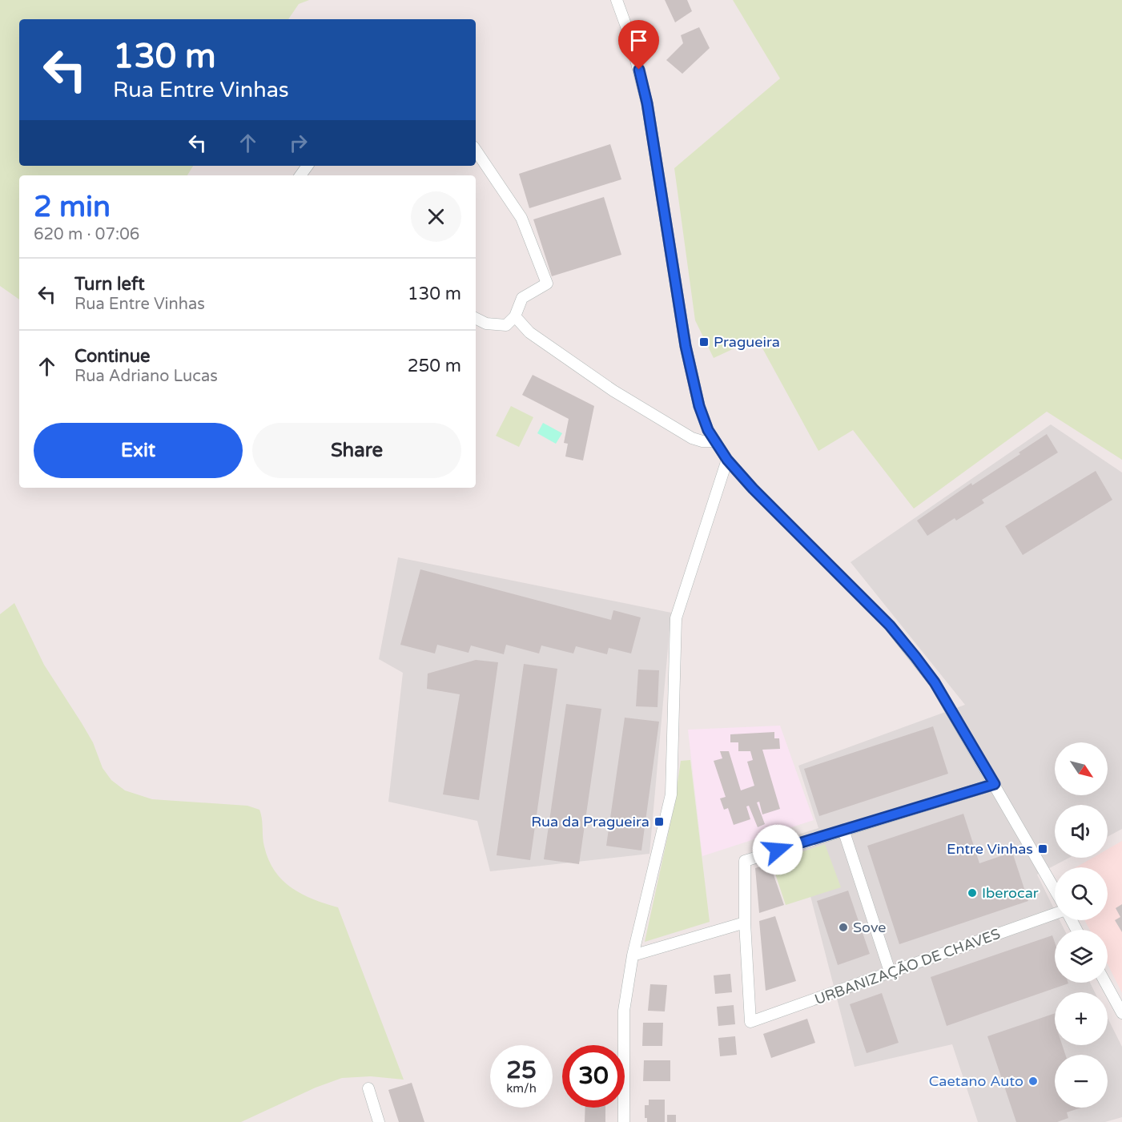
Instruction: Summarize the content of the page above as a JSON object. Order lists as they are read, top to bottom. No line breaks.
{"streets":{"street":["URBANIZAÇÃO DE CHAVES"]},"places":{"transit":["Pragueira","Rua da Pragueira","Entre Vinhas"],"other":["Iberocar","Sove","Caetano Auto"]},"north":"bottom right","page":{"turn":["130 m","Rua Entre Vinhas"],"heading":["2 min","620 m · 07:06"],"list":[{"name":"Turn left","note":"Rua Entre Vinhas","value":"130 m"},{"name":"Continue","note":"Rua Adriano Lucas","value":"250 m"}],"buttons":["Exit","Share"],"map_buttons":["+","−"],"speed":"25 km/h","limit":"30"}}
